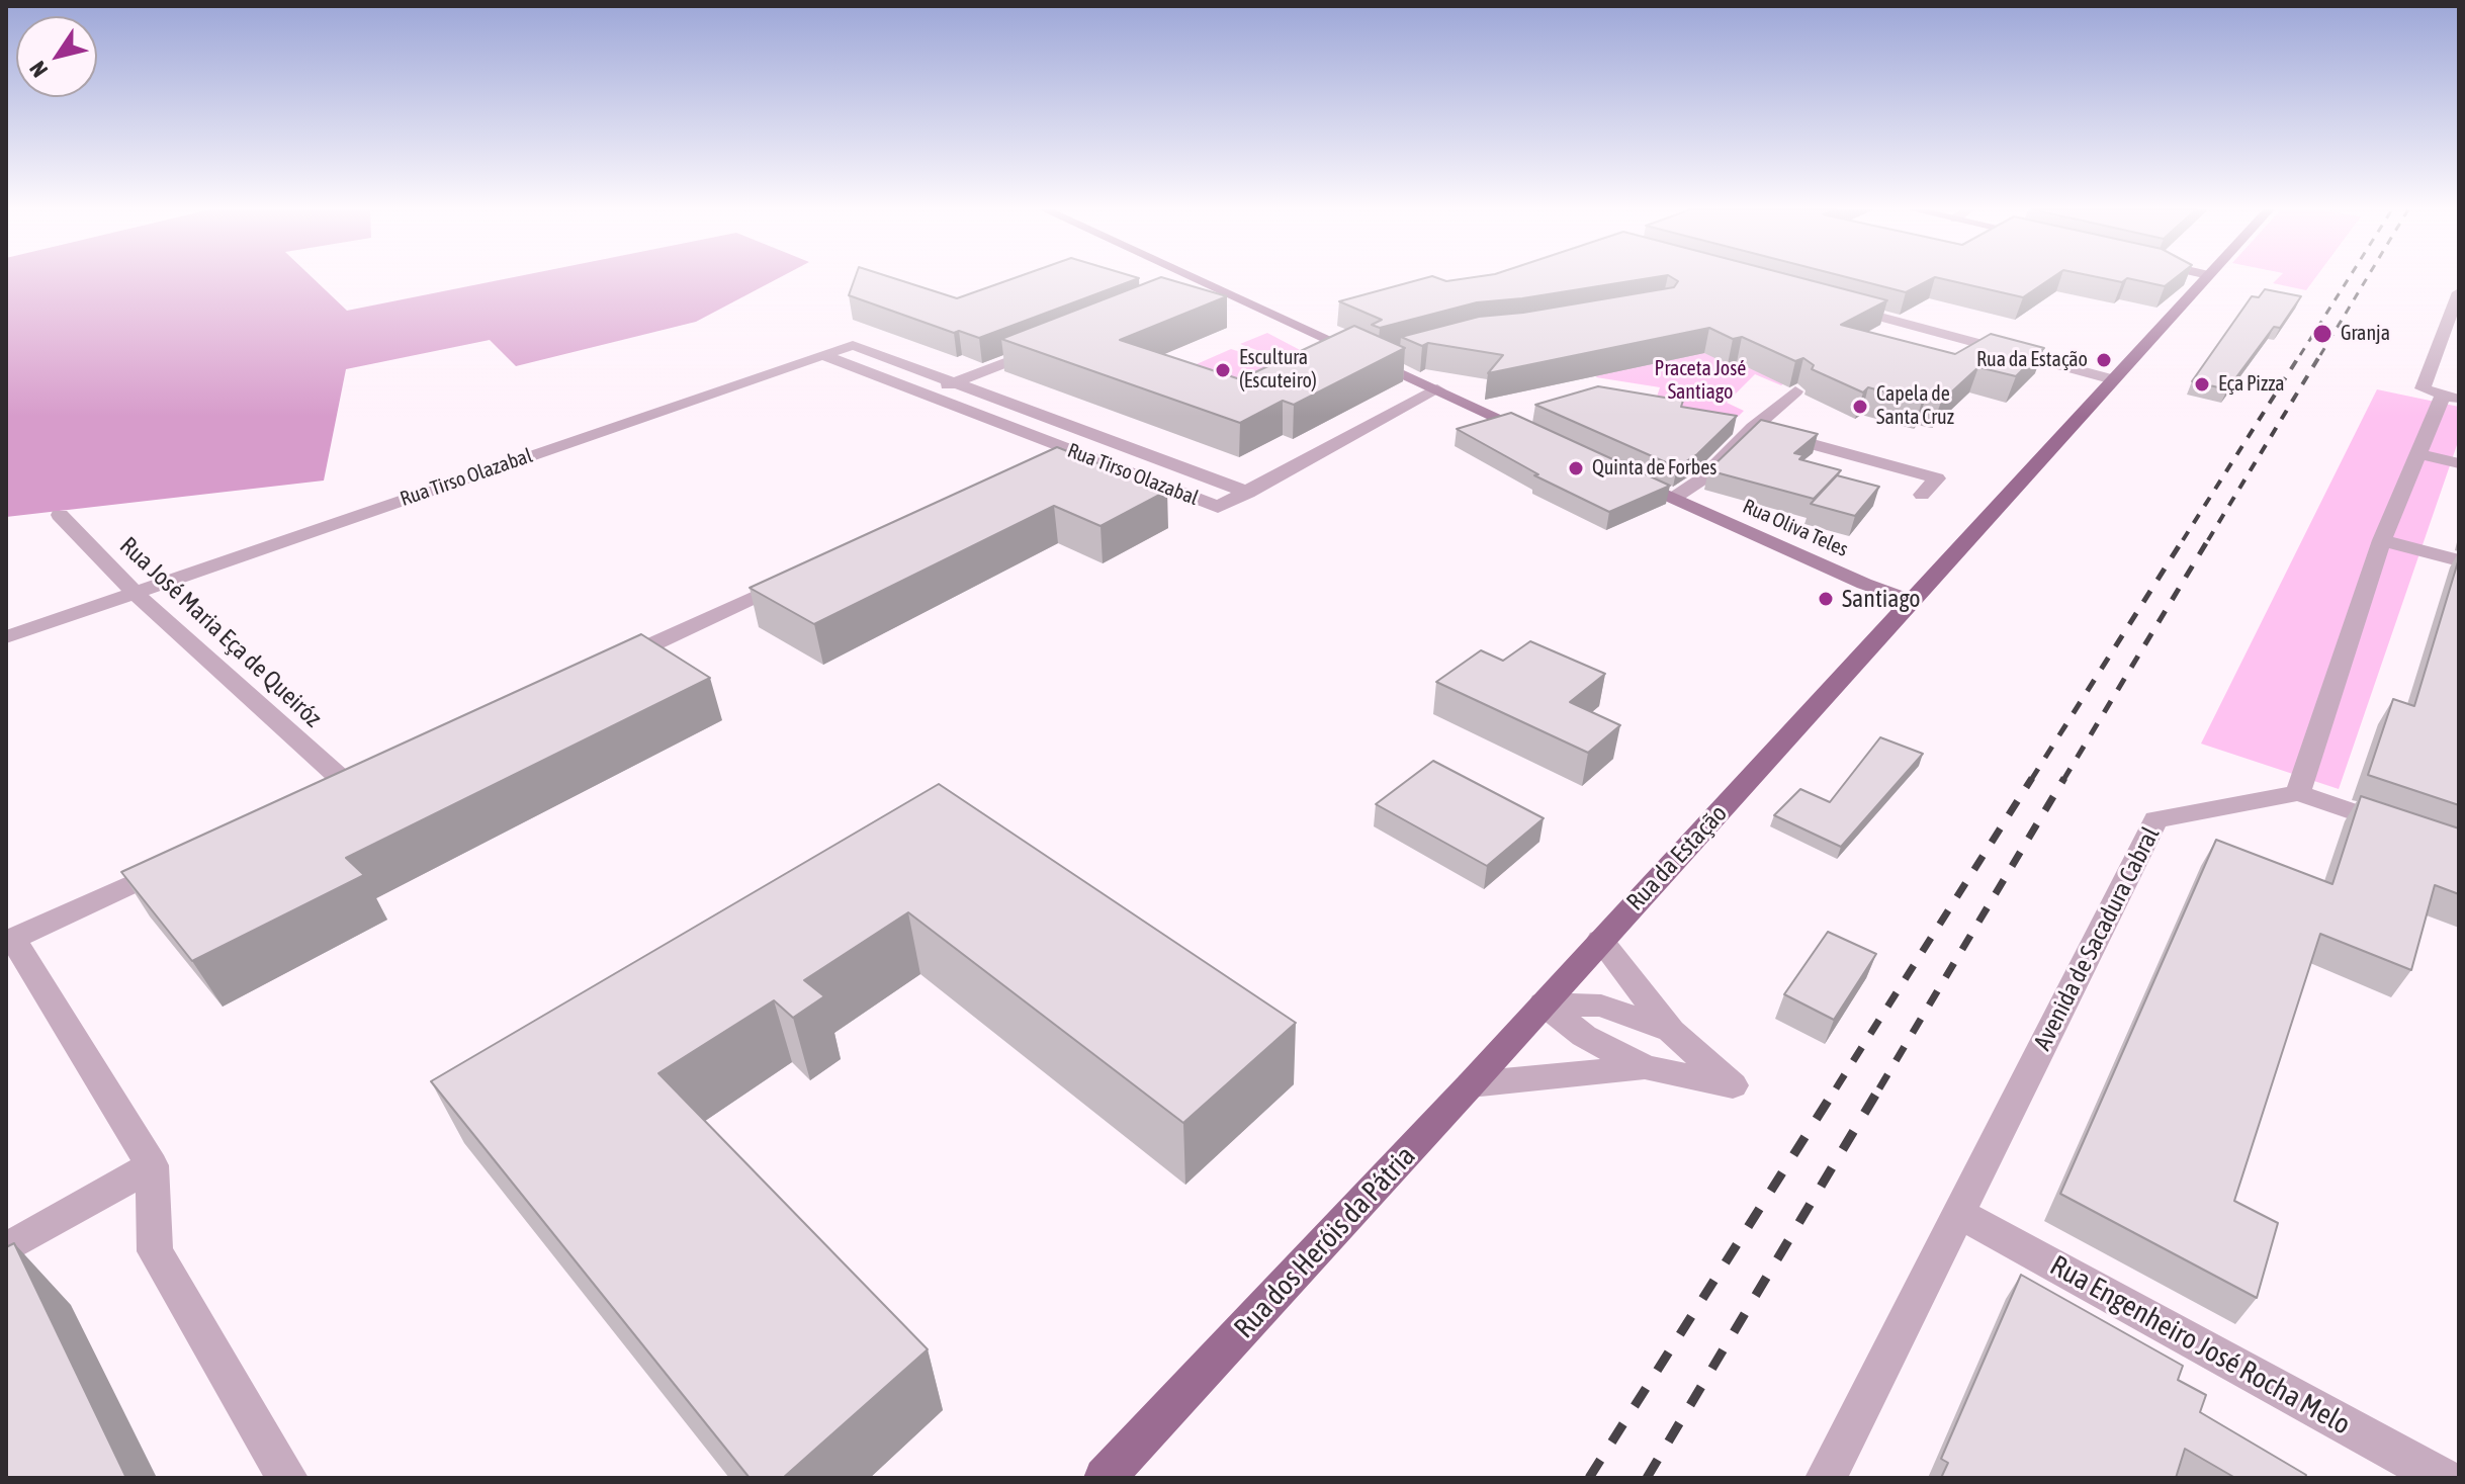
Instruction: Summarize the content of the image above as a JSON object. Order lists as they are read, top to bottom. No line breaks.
{"streets":{"main road":["Rua Oliva Teles","Rua da Estação","Rua dos Heróis da Pátria"],"street":["Rua Tirso Olazabal","Rua José Maria Eça de Queiróz","Avenida de Sacadura Cabral","Rua Engenheiro José Rocha Melo"]},"crossings":[["Rua Tirso Olazabal","Rua José Maria Eça de Queiróz"],["Rua Oliva Teles","Rua da Estação"],["Rua da Estação","Rua dos Heróis da Pátria"],["Avenida de Sacadura Cabral","Rua Engenheiro José Rocha Melo"]],"parks":["Praceta José Santiago"],"places":["Granja","Rua da Estação","Escultura (Escuteiro)","Eça Pizza","Capela de Santa Cruz","Quinta de Forbes","Santiago"],"north":"bottom left"}
